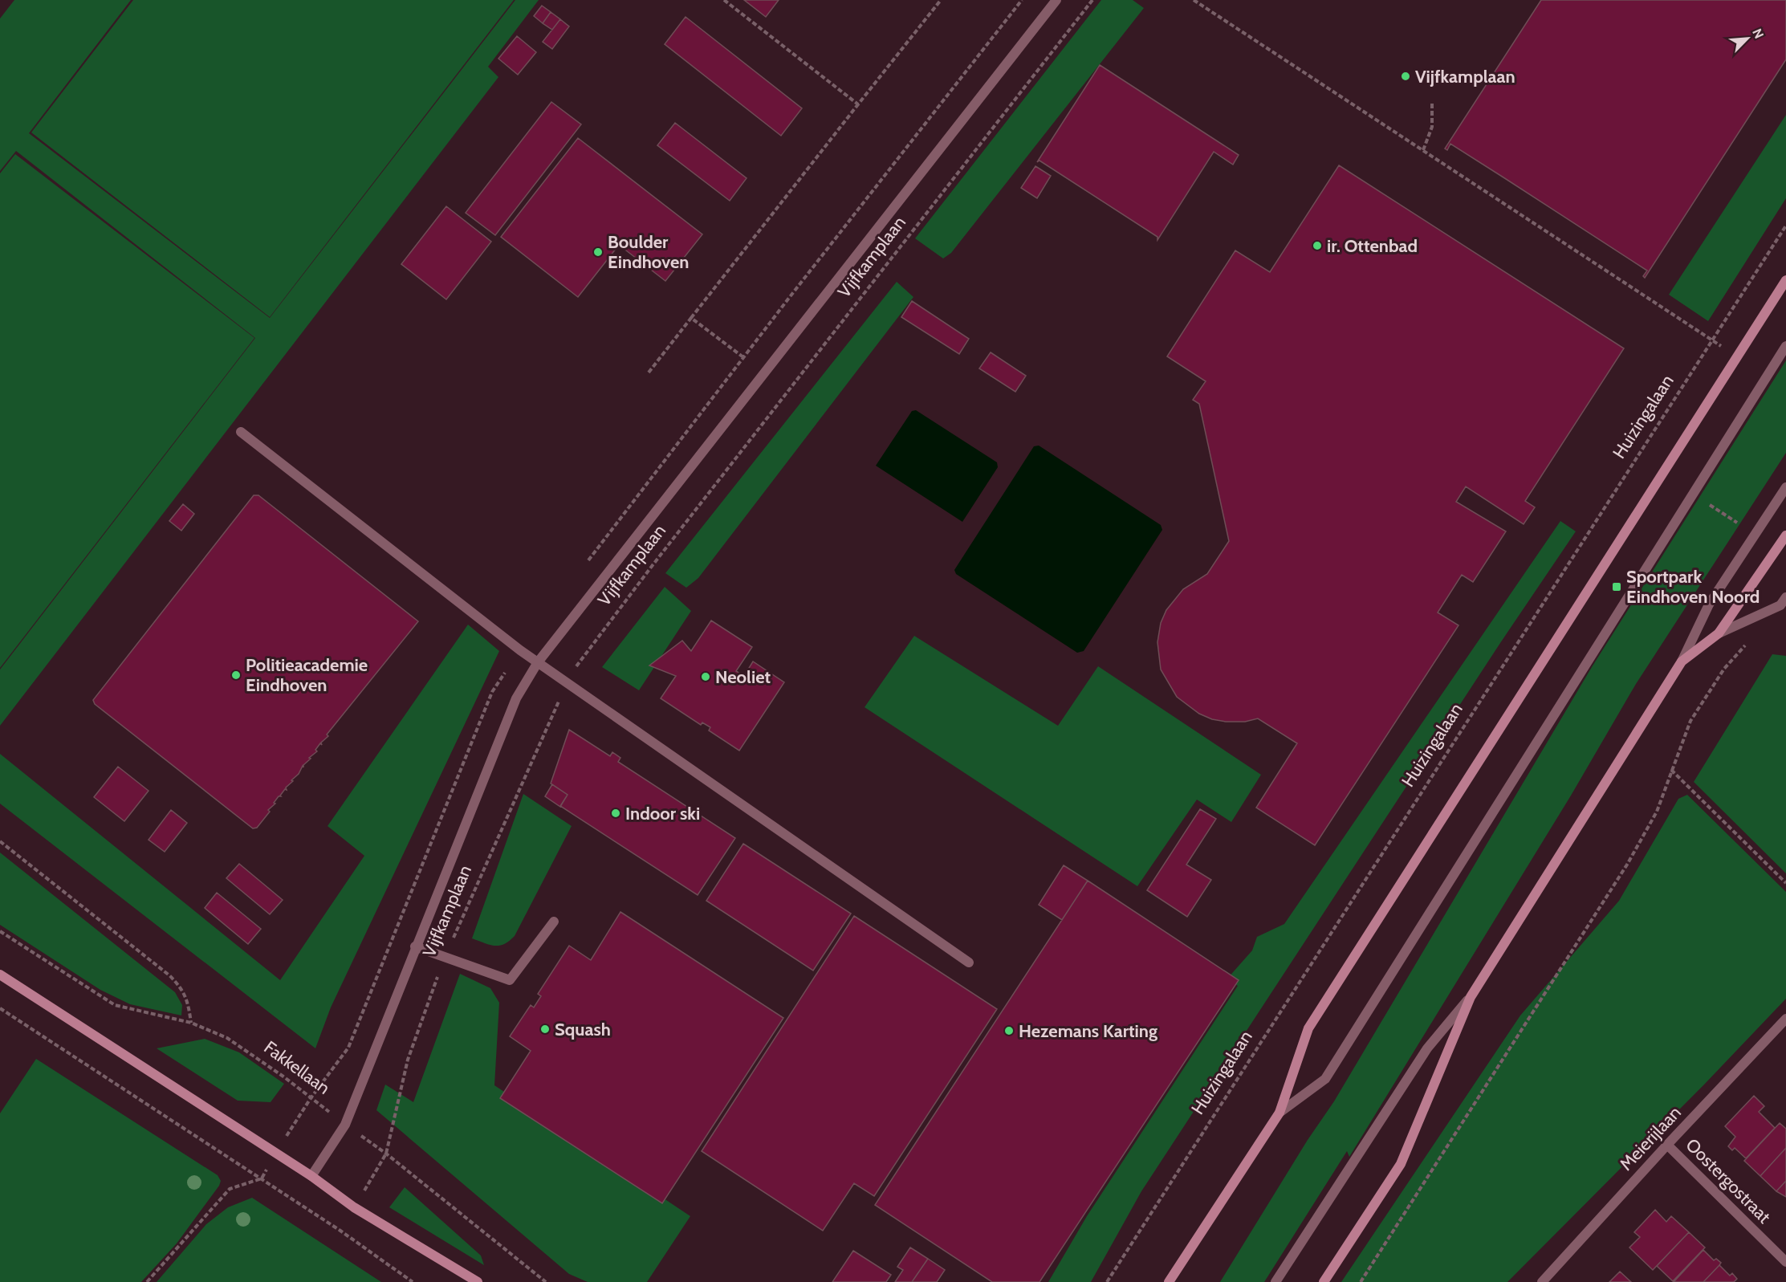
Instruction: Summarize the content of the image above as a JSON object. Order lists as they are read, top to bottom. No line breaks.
{"streets":{"street":["Vijfkamplaan","Meierijlaan","Oostergostraat"],"path":["Huizingalaan","Fakkellaan"]},"crossings":[["Vijfkamplaan","Fakkellaan"],["Meierijlaan","Oostergostraat"]],"places":{"other":["Vijfkamplaan","ir. Ottenbad","Boulder Eindhoven","Politieacademie Eindhoven","Neoliet","Indoor ski","Squash","Hezemans Karting"],"transit":["Sportpark Eindhoven Noord"]},"north":"top right"}
